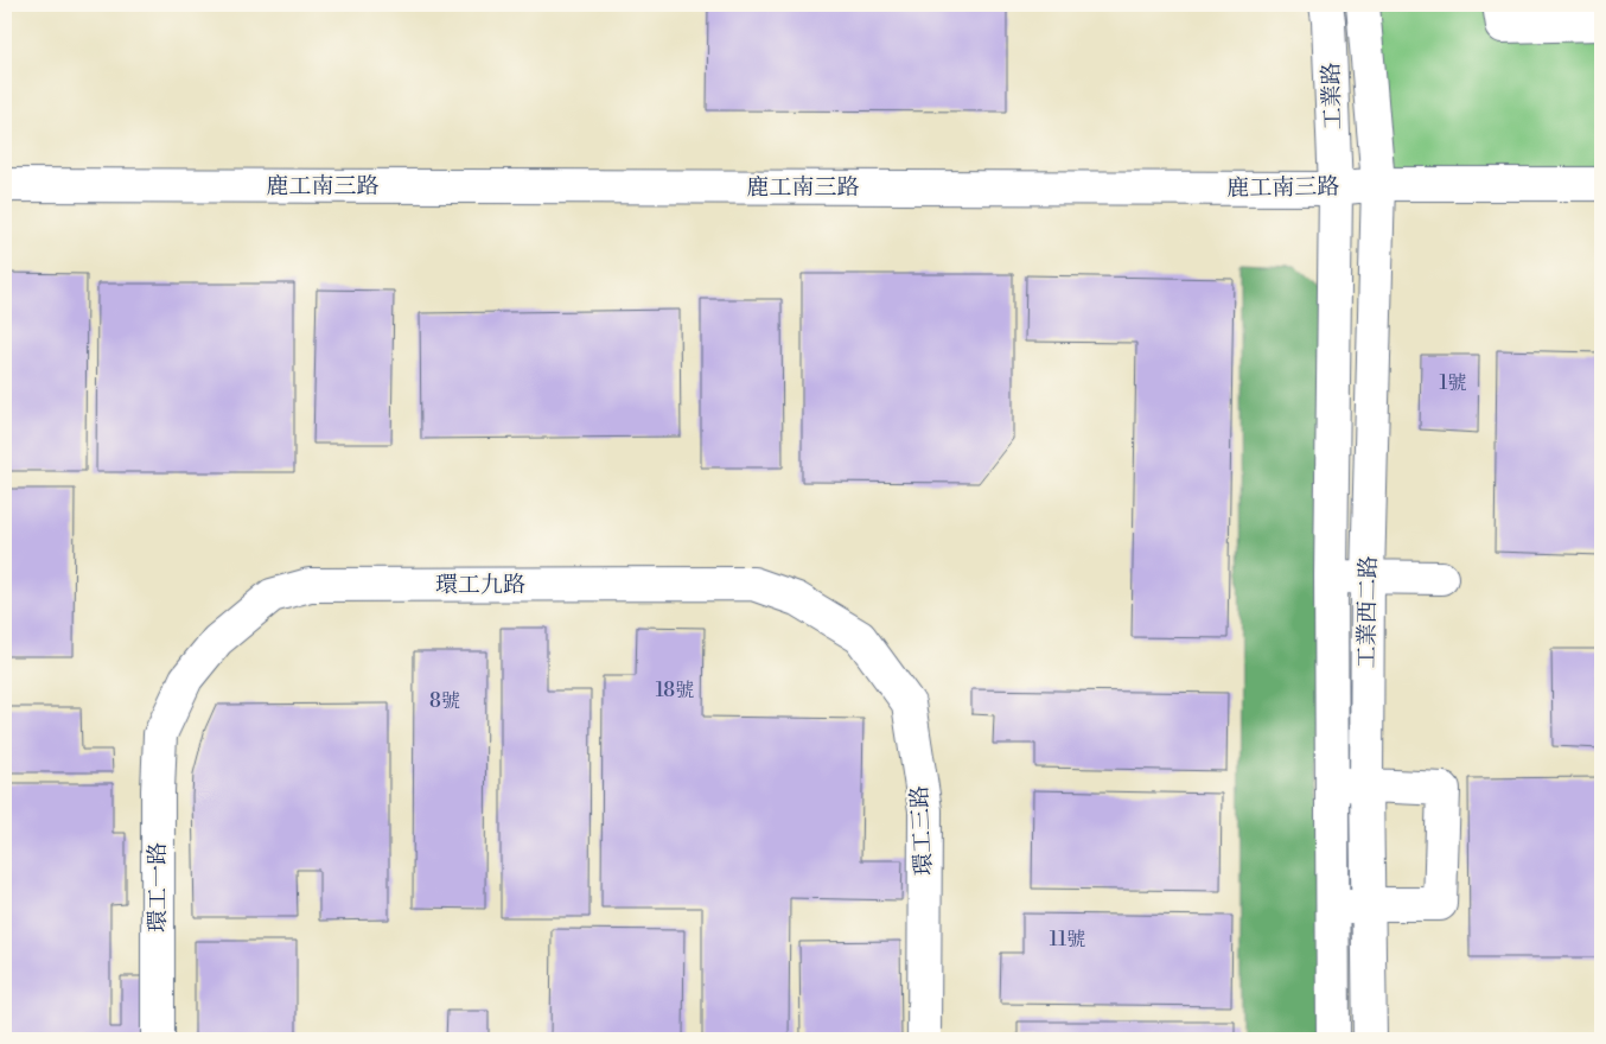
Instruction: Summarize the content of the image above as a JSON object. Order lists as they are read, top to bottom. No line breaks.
{"streets":{"street":["工業路","鹿工南三路","環工九路","工業西二路","環工三路","環工一路"]},"crossings":[["工業路","鹿工南三路"],["工業路","工業西二路"],["鹿工南三路","工業西二路"],["環工九路","環工三路"],["環工九路","環工一路"]],"house_numbers":["1號","18號","8號","11號"]}
